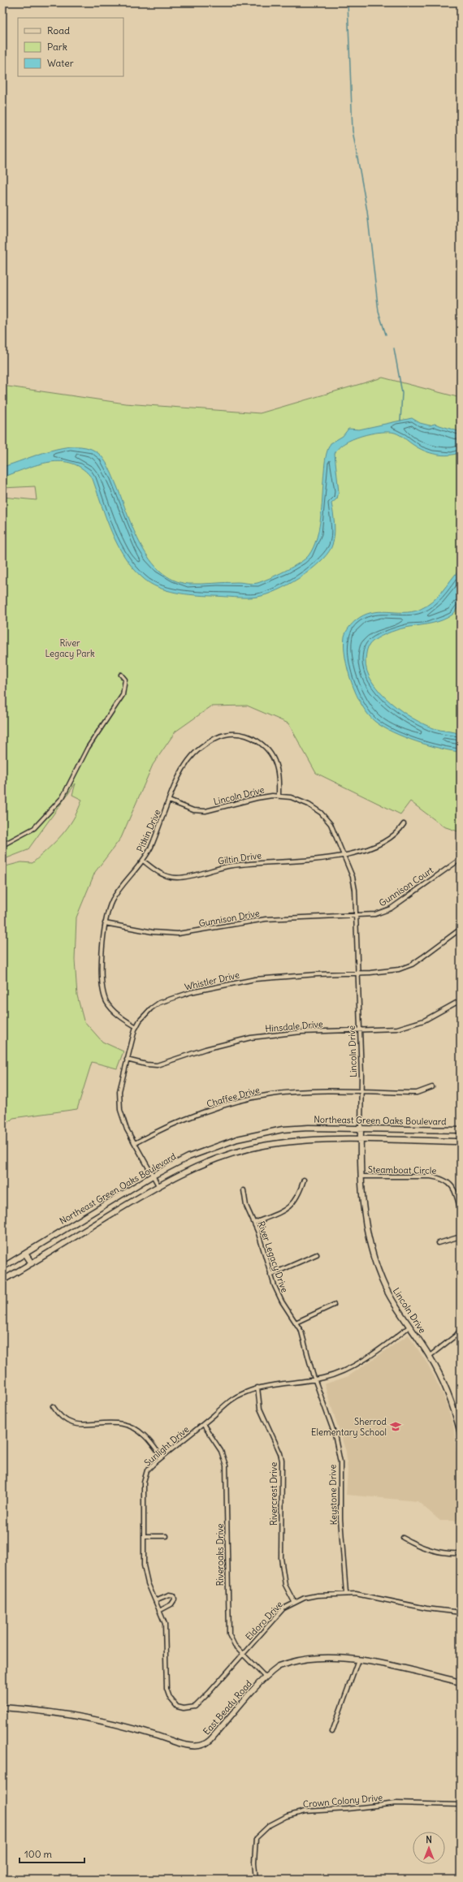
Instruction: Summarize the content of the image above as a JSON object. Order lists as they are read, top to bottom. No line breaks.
{"streets":{"main road":["Lincoln Drive","Northeast Green Oaks Boulevard","East Beady Road"],"street":["Pitkin Drive","Giltin Drive","Gunnison Court","Gunnison Drive","Whistler Drive","Hinsdale Drive","Chaffee Drive","Steamboat Circle","River Legacy Drive","Sunlight Drive","Rivercrest Drive","Keystone Drive","Riveroaks Drive","Eldoro Drive","Crown Colony Drive"]},"crossings":[["Lincoln Drive","Pitkin Drive"],["Lincoln Drive","Giltin Drive"],["Lincoln Drive","Gunnison Court"],["Lincoln Drive","Gunnison Drive"],["Lincoln Drive","Whistler Drive"],["Lincoln Drive","Hinsdale Drive"],["Lincoln Drive","Chaffee Drive"],["Lincoln Drive","Northeast Green Oaks Boulevard"],["Lincoln Drive","Steamboat Circle"],["Lincoln Drive","Sunlight Drive"],["Pitkin Drive","Giltin Drive"],["Pitkin Drive","Gunnison Drive"],["Pitkin Drive","Whistler Drive"],["Gunnison Court","Gunnison Drive"],["Whistler Drive","Hinsdale Drive"],["Whistler Drive","Chaffee Drive"],["Whistler Drive","Northeast Green Oaks Boulevard"],["River Legacy Drive","Sunlight Drive"],["River Legacy Drive","Keystone Drive"],["Sunlight Drive","Rivercrest Drive"],["Sunlight Drive","Keystone Drive"],["Sunlight Drive","Riveroaks Drive"],["Sunlight Drive","Eldoro Drive"],["Rivercrest Drive","Eldoro Drive"],["Keystone Drive","Eldoro Drive"],["Riveroaks Drive","Eldoro Drive"],["Riveroaks Drive","East Beady Road"]],"parks":["River Legacy Park"],"places":{"school or university":["Sherrod Elementary School"]},"legend":["Road","Park","Water"],"scale_bar":"100 m","north":"top"}
